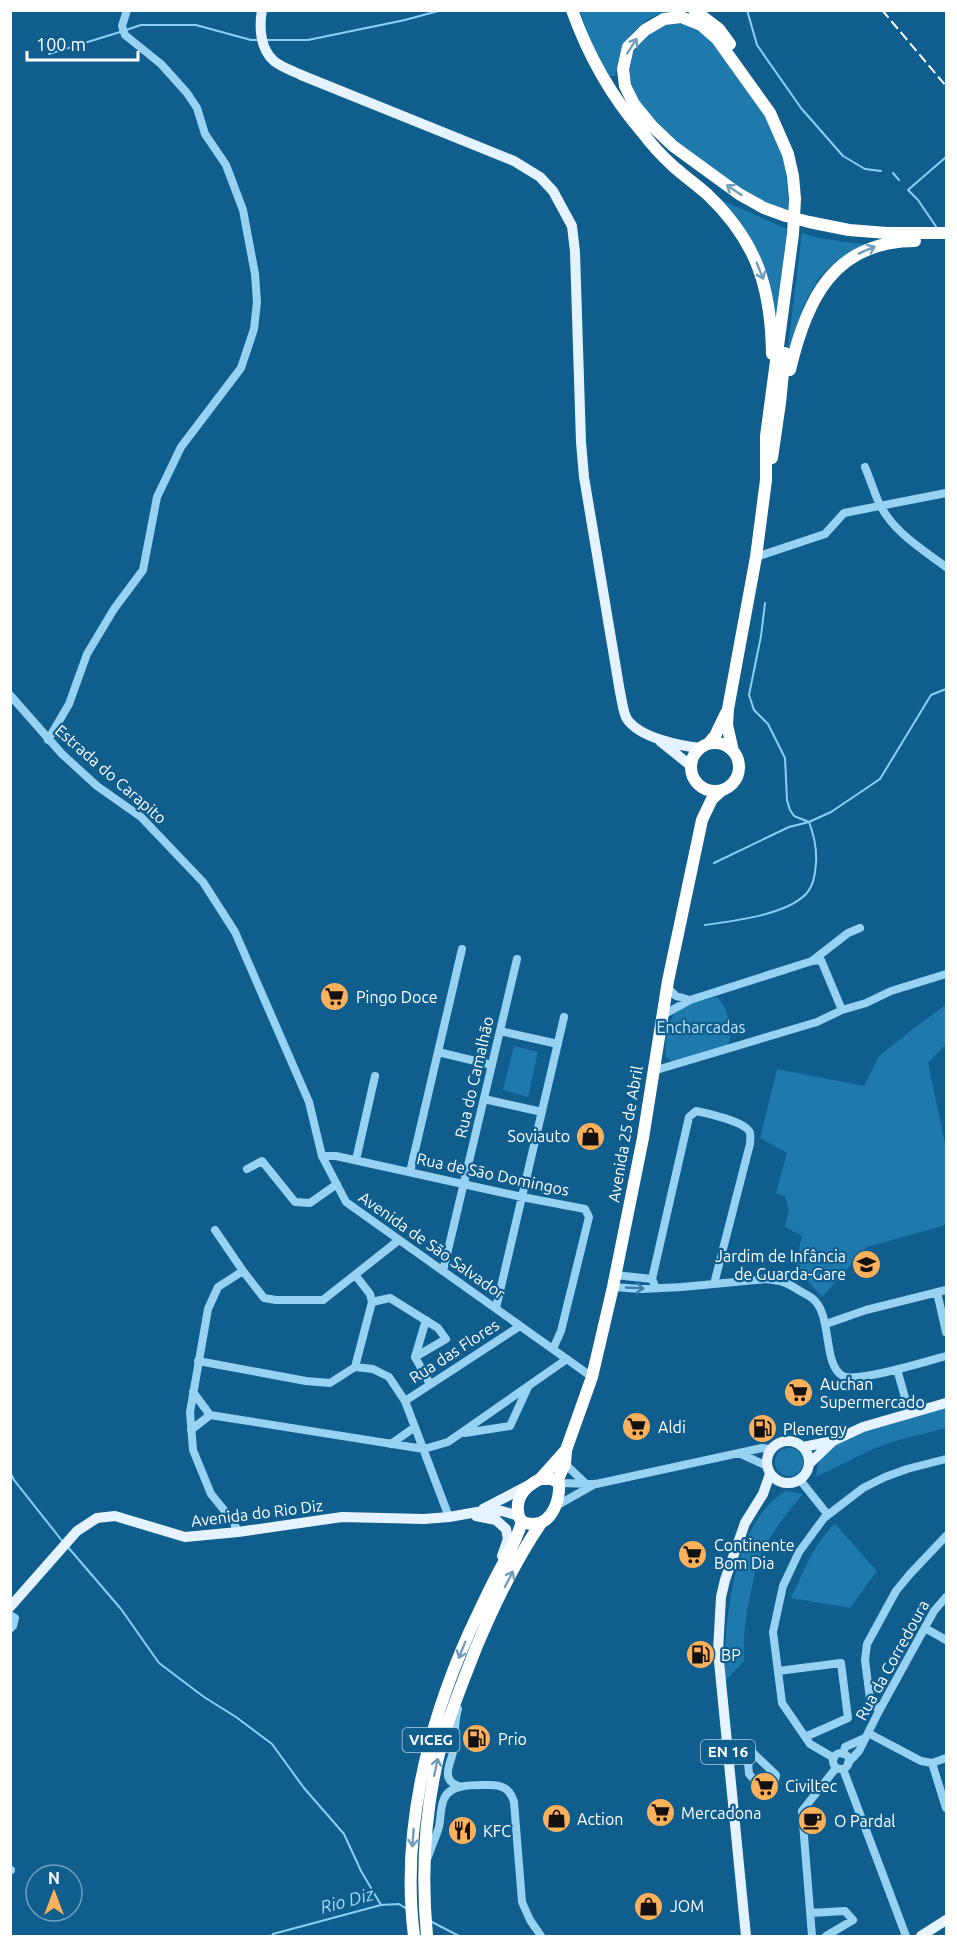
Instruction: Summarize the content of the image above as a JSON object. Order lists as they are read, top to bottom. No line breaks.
{"streets":{"highway":["Avenida 25 de Abril","VICEG"],"main road":["Avenida do Rio Diz","EN 16"],"street":["Estrada do Carapito","Rua do Camalhão","Rua de São Domingos","Avenida de São Salvador","Rua das Flores","Rua da Corredoura"]},"crossings":[["Estrada do Carapito","Avenida de São Salvador"],["Rua do Camalhão","Rua de São Domingos"],["Rua do Camalhão","Avenida de São Salvador"],["Avenida 25 de Abril","Avenida de São Salvador"],["Avenida 25 de Abril","Avenida do Rio Diz"],["Avenida 25 de Abril","VICEG"],["Rua de São Domingos","Avenida de São Salvador"],["Avenida de São Salvador","Rua das Flores"],["Avenida do Rio Diz","VICEG"]],"water":["Rio Diz"],"parks":["Encharcadas"],"places":{"supermarket":["Pingo Doce","Auchan Supermercado","Aldi","Continente Bom Dia","Civiltec","Mercadona"],"shop":["Soviauto","Action","JOM"],"school or university":["Jardim de Infância de Guarda-Gare"],"fuel station":["Plenergy","BP","Prio"],"cafe":["O Pardal"],"restaurant":["KFC"]},"scale_bar":"100 m","north":"top"}
